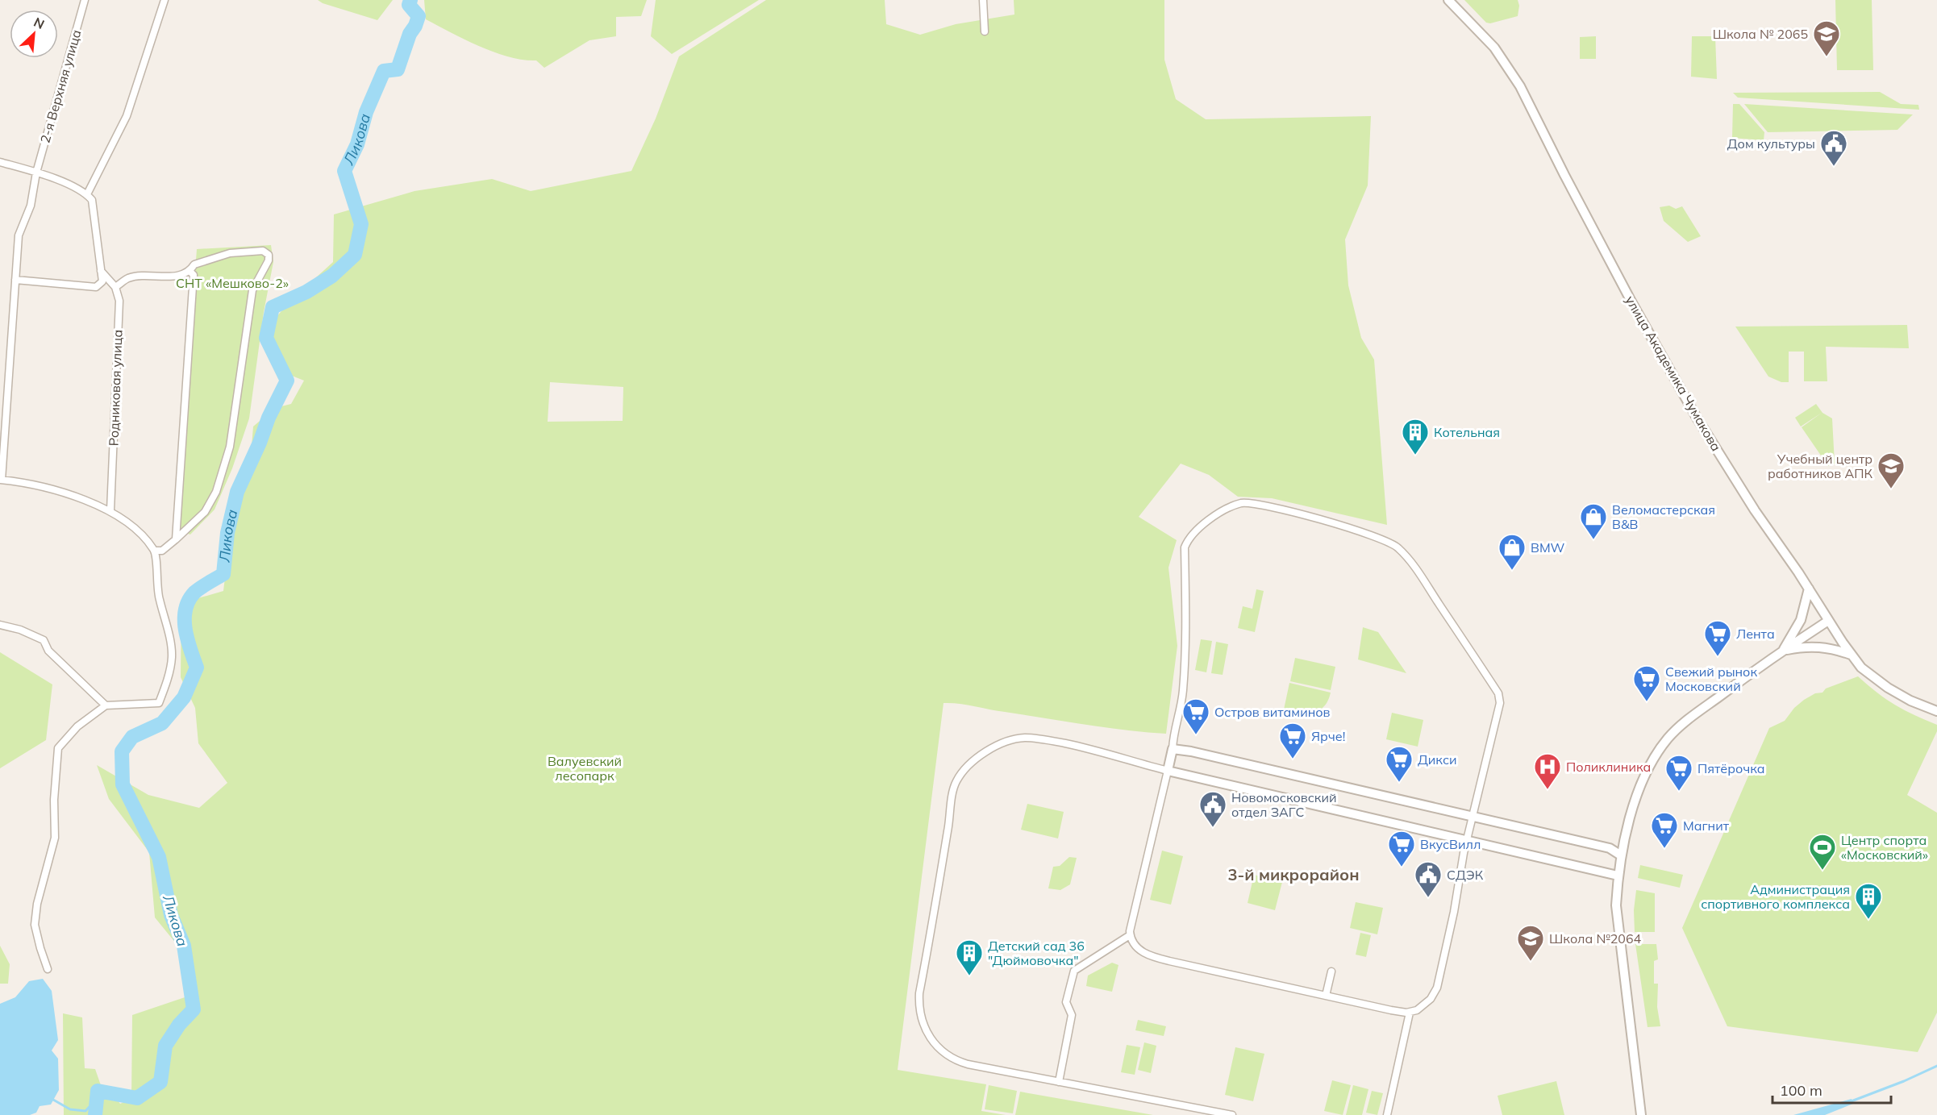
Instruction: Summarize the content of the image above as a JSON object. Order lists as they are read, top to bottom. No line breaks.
{"streets":{"street":["2-я Верхняя улица","улица Академика Чумакова","Родниковая улица"]},"districts":["3-й микрорайон"],"water":["Ликова"],"parks":["СНТ «Мешково-2»","Валуевский лесопарк"],"places":{"school or university":["Школа № 2065","Учебный центр работников АПК","Школа №2064"],"public building":["Дом культуры","Новомосковский отдел ЗАГС","СДЭК"],"building":["Котельная","Администрация спортивного комплекса","Детский сад 36 \"Дюймовочка\""],"shop":["Веломастерская B&B","BMW"],"supermarket":["Лента","Свежий рынок Московский","Остров витаминов","Ярче!","Дикси","Пятёрочка","Магнит","ВкусВилл"],"hospital":["Поликлиника"],"sports":["Центр спорта «Московский»"]},"scale_bar":"100 m","north":"top right"}
